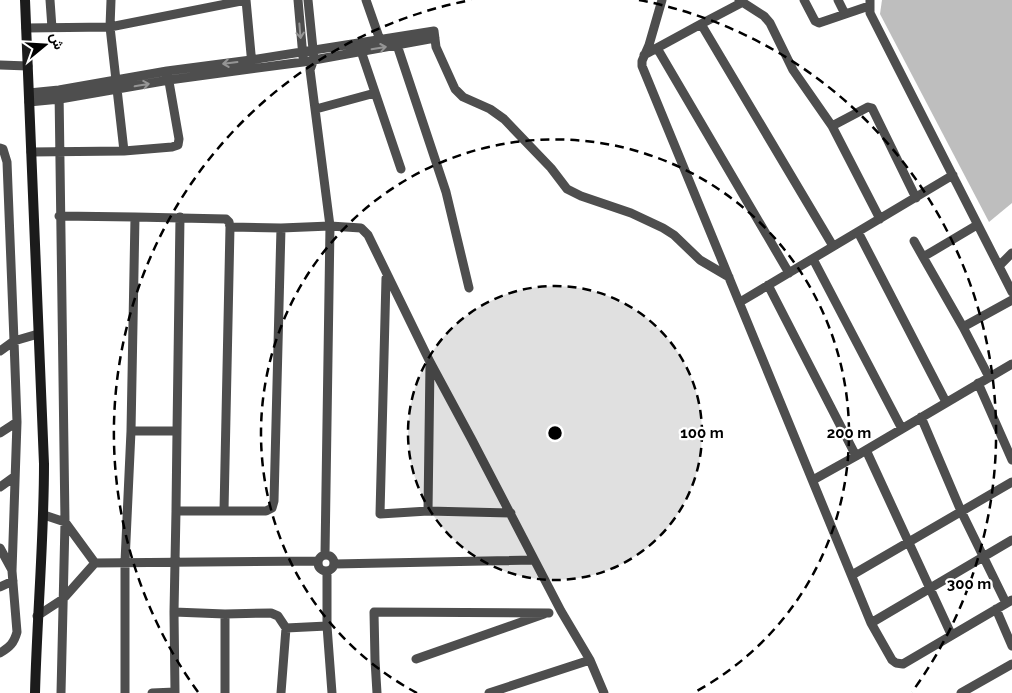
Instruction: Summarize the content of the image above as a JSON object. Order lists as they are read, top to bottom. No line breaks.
{"north":"right","rings":["100 m","200 m","300 m"]}
